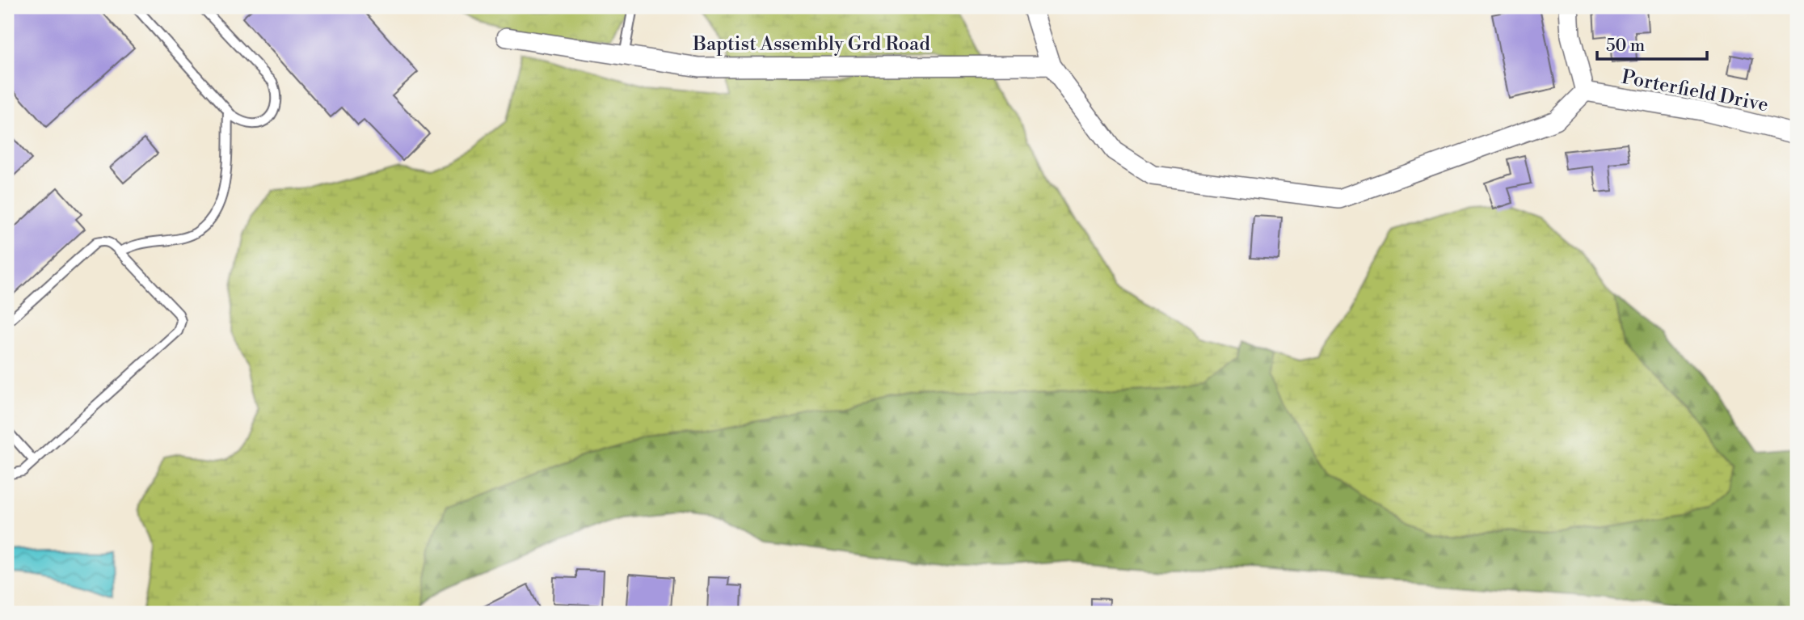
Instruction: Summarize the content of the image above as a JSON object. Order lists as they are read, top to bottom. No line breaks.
{"streets":{"street":["Baptist Assembly Grd Road","Porterfield Drive"]},"scale_bar":"50 m"}
